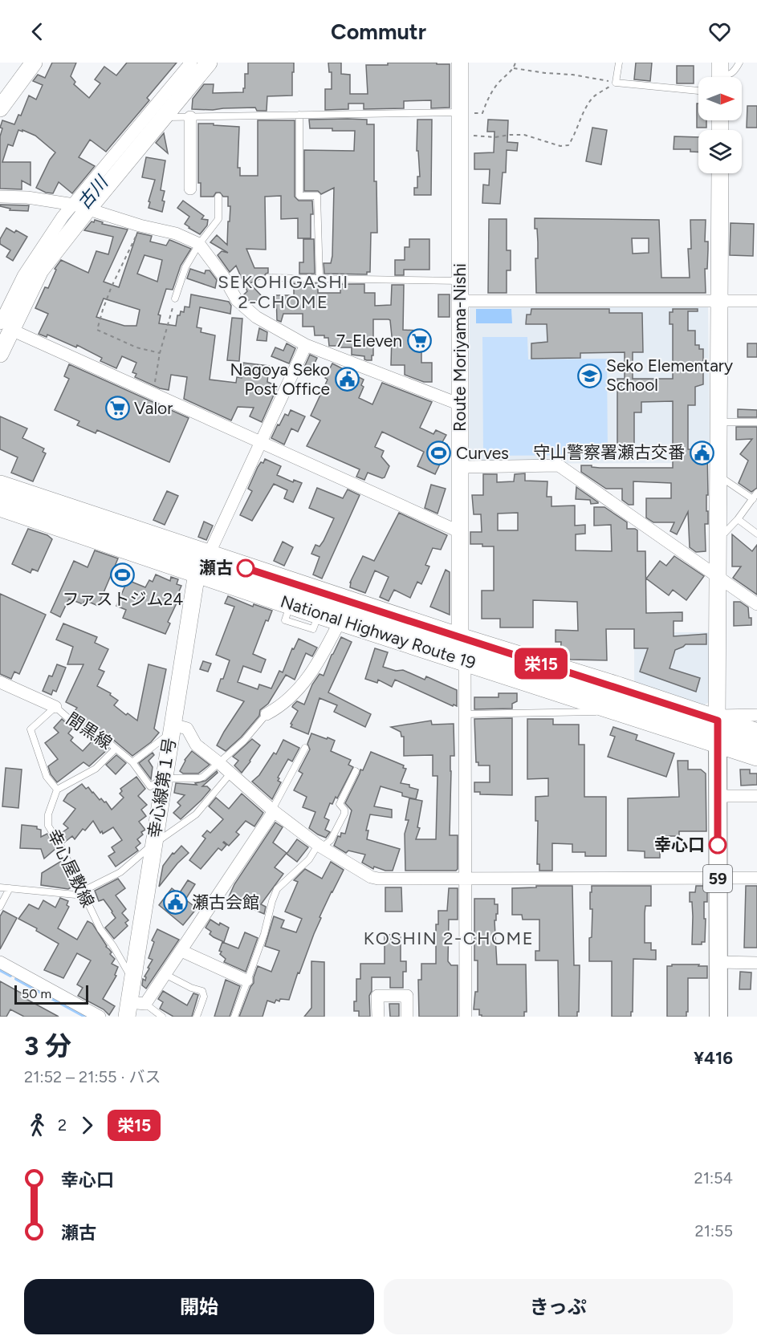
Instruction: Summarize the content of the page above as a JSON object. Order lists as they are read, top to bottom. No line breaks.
{"streets":{"highway":["National Highway Route 19"],"main road":["59"],"street":["Route Moriyama-Nishi","間黒線","幸心線第１号"],"lane":["幸心屋敷線"]},"crossings":[["Route Moriyama-Nishi","National Highway Route 19"],["National Highway Route 19","幸心線第１号"],["National Highway Route 19","59"],["間黒線","幸心線第１号"],["幸心線第１号","幸心屋敷線"]],"districts":["SEKOHIGASHI 2-CHOME","KOSHIN 2-CHOME"],"water":["古川"],"places":{"supermarket":["7-Eleven","Valor"],"school or university":["Seko Elementary School"],"public building":["Nagoya Seko Post Office","守山警察署瀬古交番","瀬古会館"],"sports":["Curves","ファストジム24"],"other":["瀬古","幸心口"]},"lines":["bus line 栄15"],"scale_bar":"50 m","north":"right","page":{"header":"Commutr","on_map":"栄15","scale":"50 m","heading":["3 分","21:52 – 21:55 · バス","¥416"],"legs":["2","栄15"],"list":[{"name":"幸心口","value":"21:54"},{"name":"瀬古","value":"21:55"}],"buttons":["開始","きっぷ"]}}
